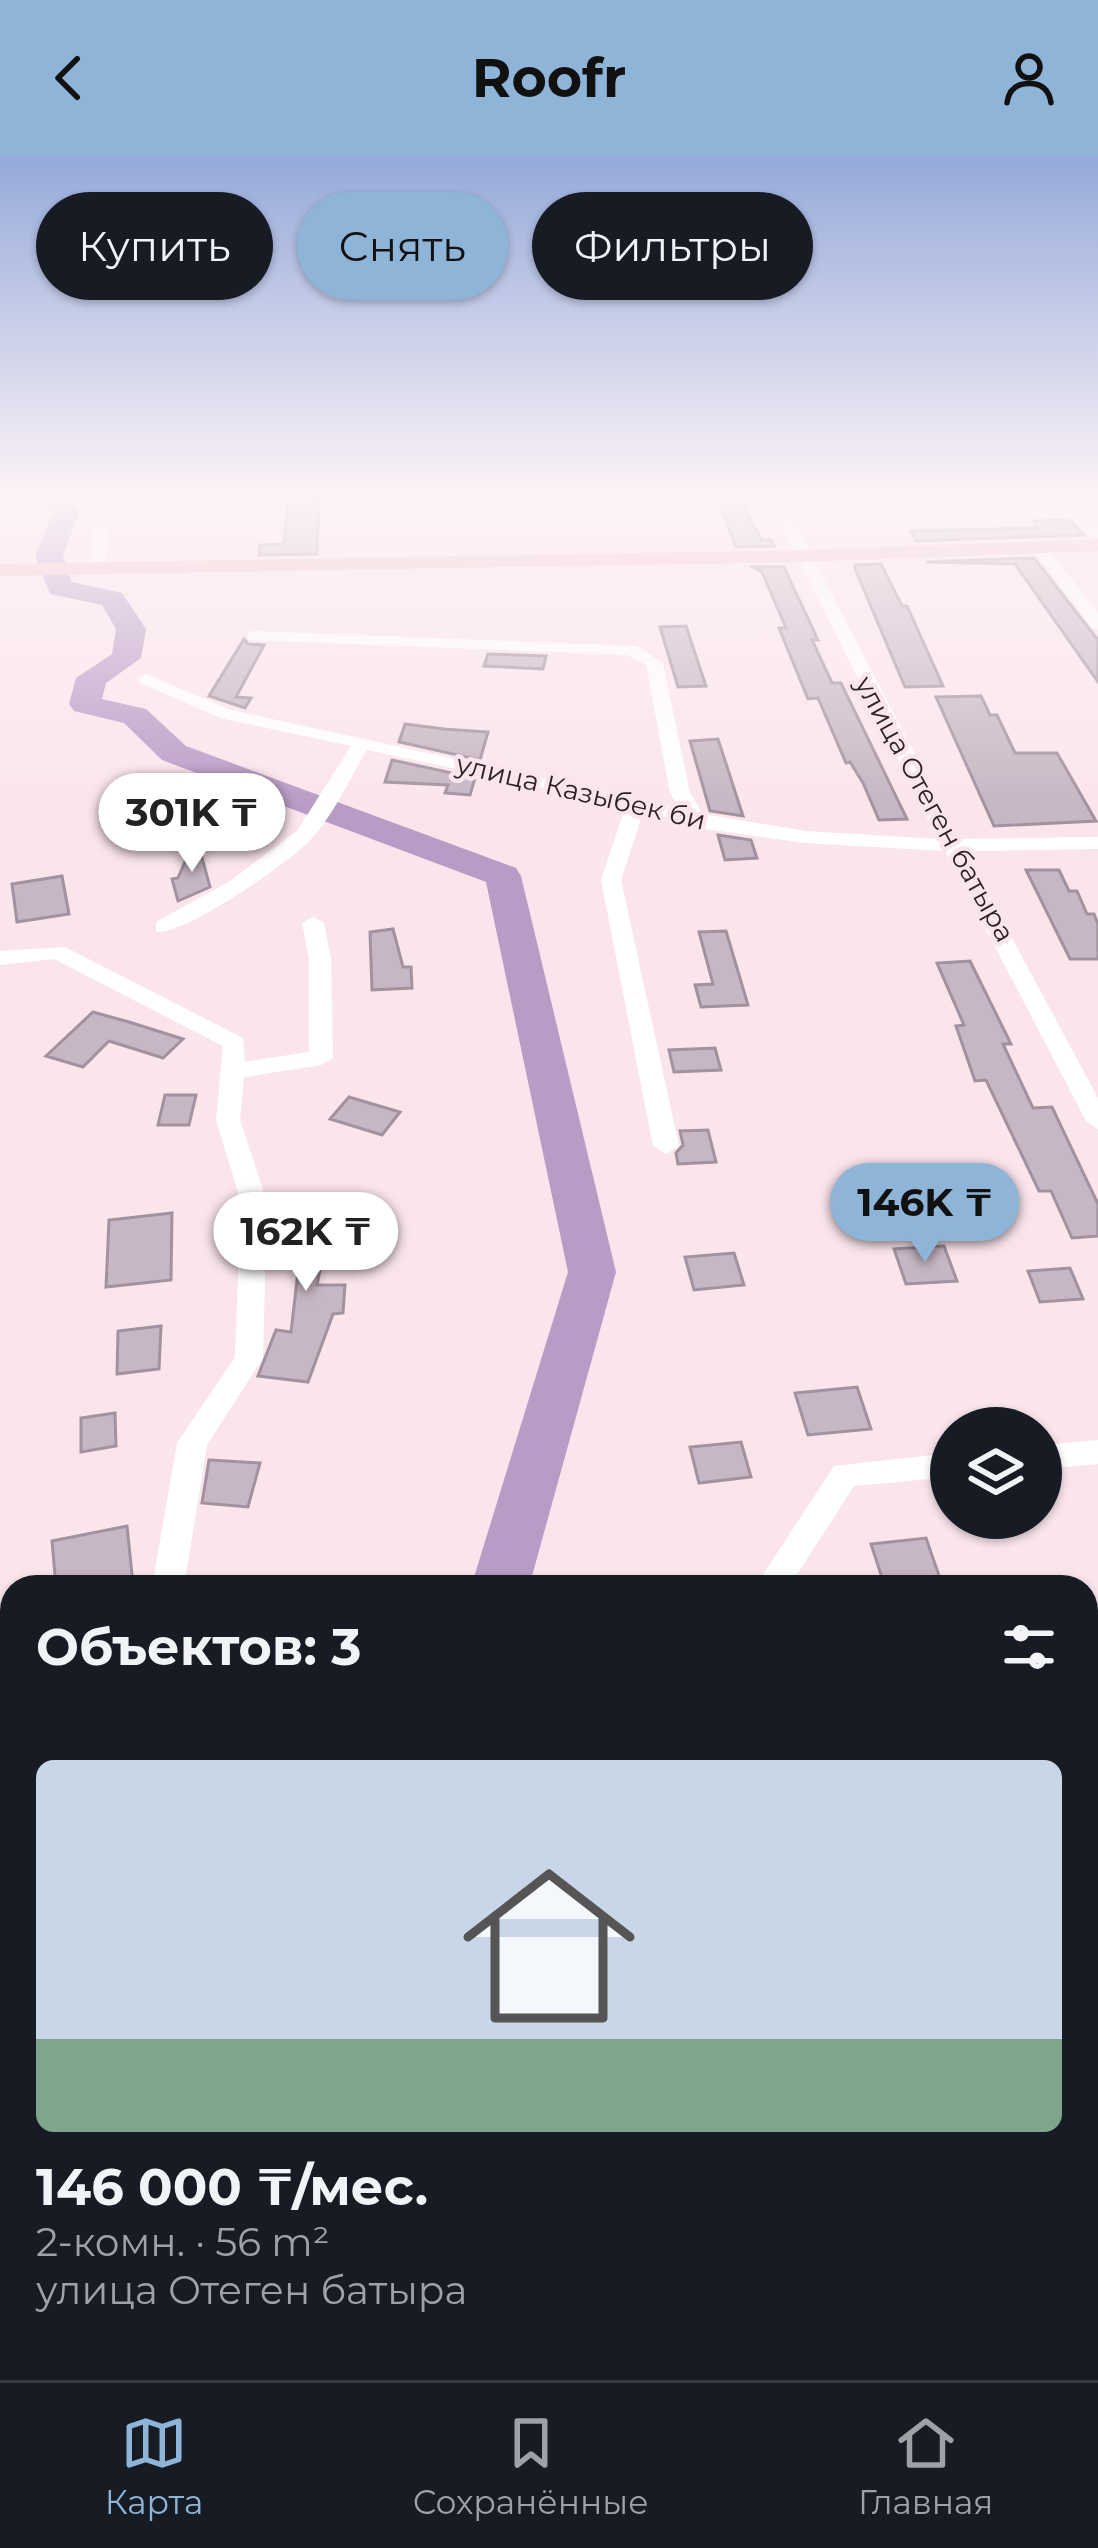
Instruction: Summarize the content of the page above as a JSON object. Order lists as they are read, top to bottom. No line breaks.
{"streets":{"street":["улица Казыбек би","улица Отеген батыра"]},"crossings":[["улица Казыбек би","улица Отеген батыра"]],"page":{"header":"Roofr","chip":["Купить","Снять","Фильтры"],"price":["301K ₸","146K ₸","162K ₸"],"heading":"Объектов: 3","list":[{"name":"146 000 ₸/мес.","note":"2-комн. · 56 m² · улица Отеген батыра"}],"tabs":["Карта","Сохранённые","Главная"]}}
